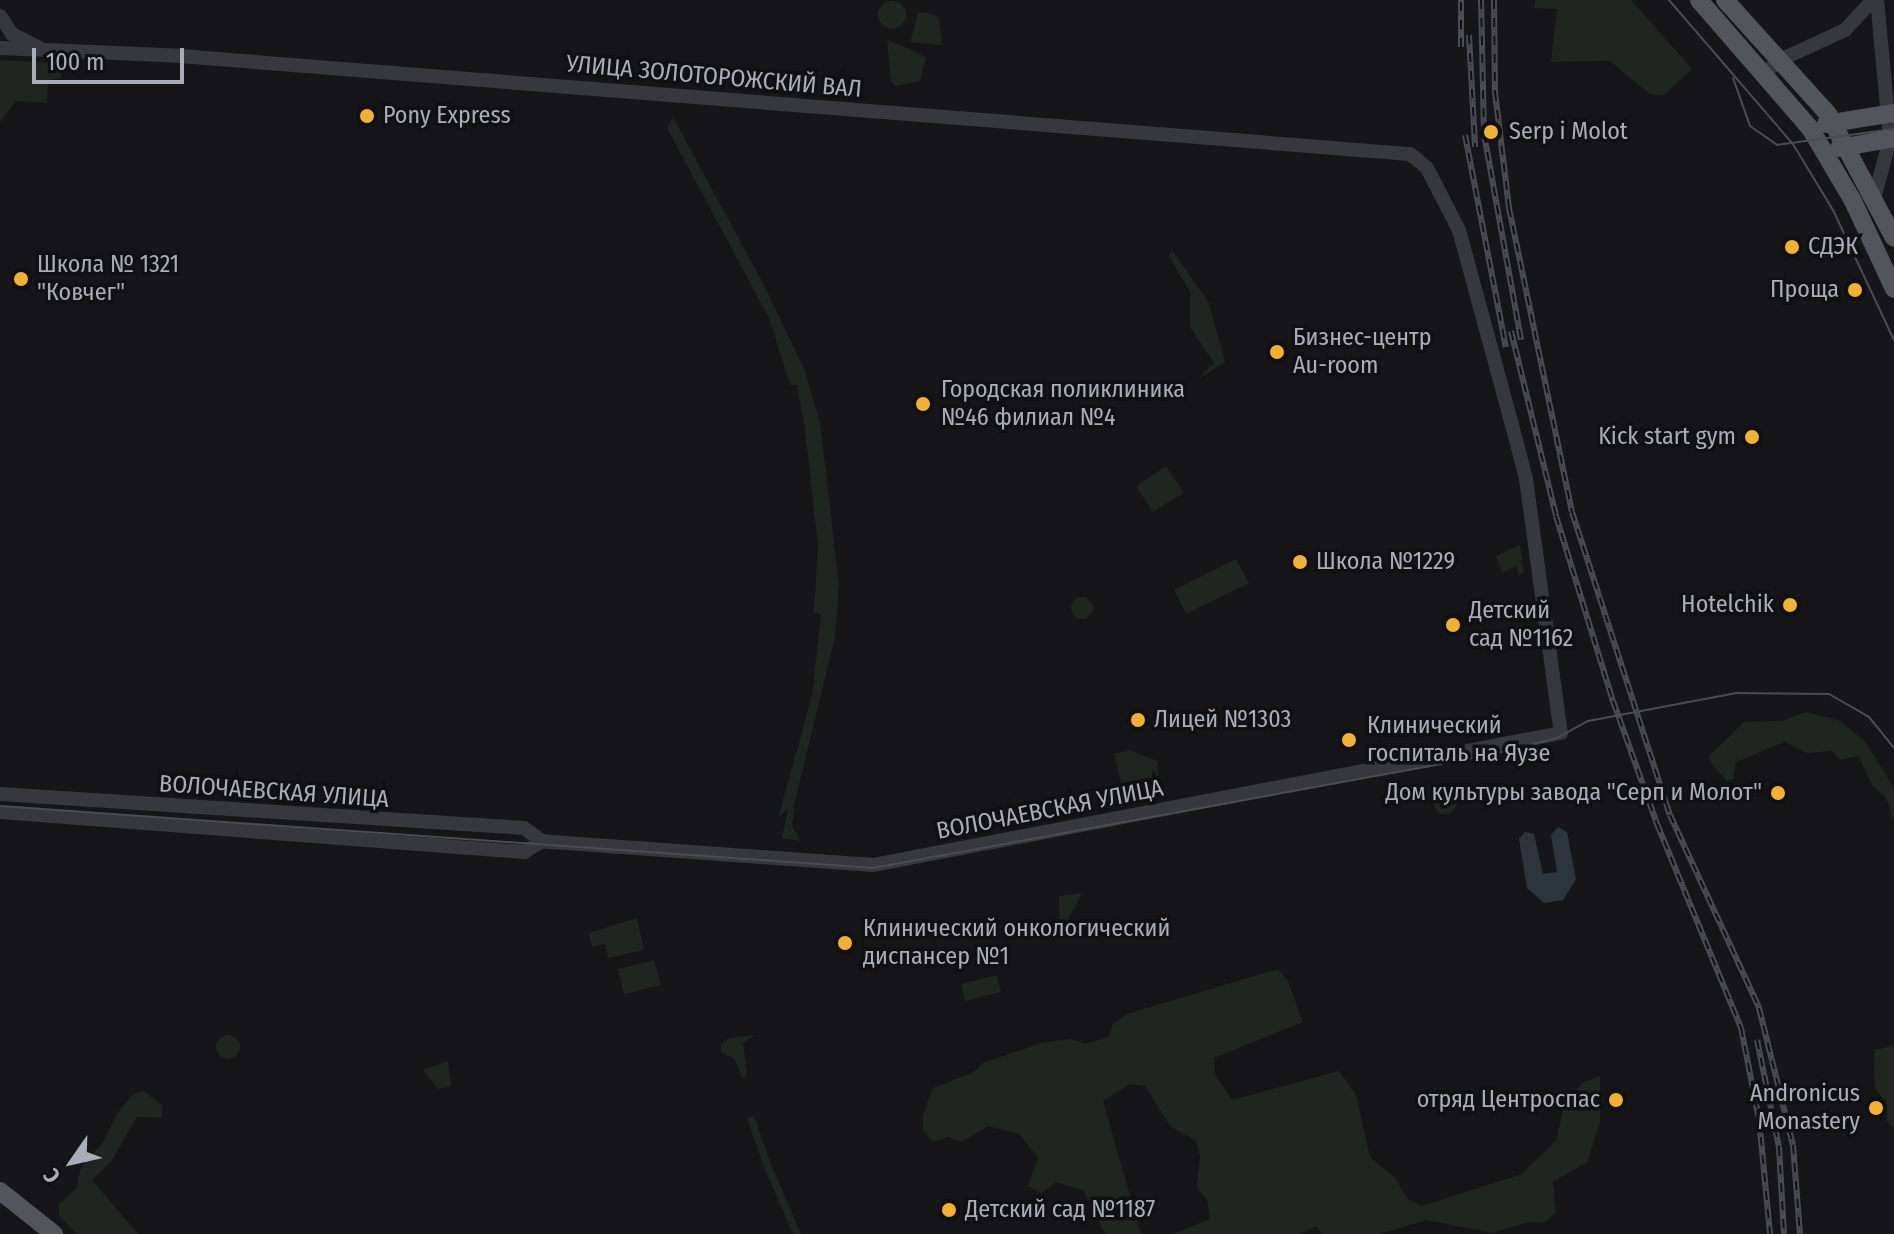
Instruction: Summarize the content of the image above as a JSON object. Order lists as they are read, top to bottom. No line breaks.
{"streets":{"street":["УЛИЦА ЗОЛОТОРОЖСКИЙ ВАЛ","ВОЛОЧАЕВСКАЯ УЛИЦА"]},"crossings":[["УЛИЦА ЗОЛОТОРОЖСКИЙ ВАЛ","ВОЛОЧАЕВСКАЯ УЛИЦА"]],"places":["Pony Express","Serp i Molot","СДЭК","Школа № 1321 \"Ковчег\"","Проща","Бизнес-центр Au-room","Городская поликлиника №46 филиал №4","Kick start gym","Школа №1229","Hotelchik","Детский сад №1162","Лицей №1303","Клинический госпиталь на Яузе","Дом культуры завода \"Серп и Молот\"","Клинический онкологический диспансер №1","отряд Центроспас","Andronicus Monastery","Детский сад №1187"],"scale_bar":"100 m","north":"bottom left"}
